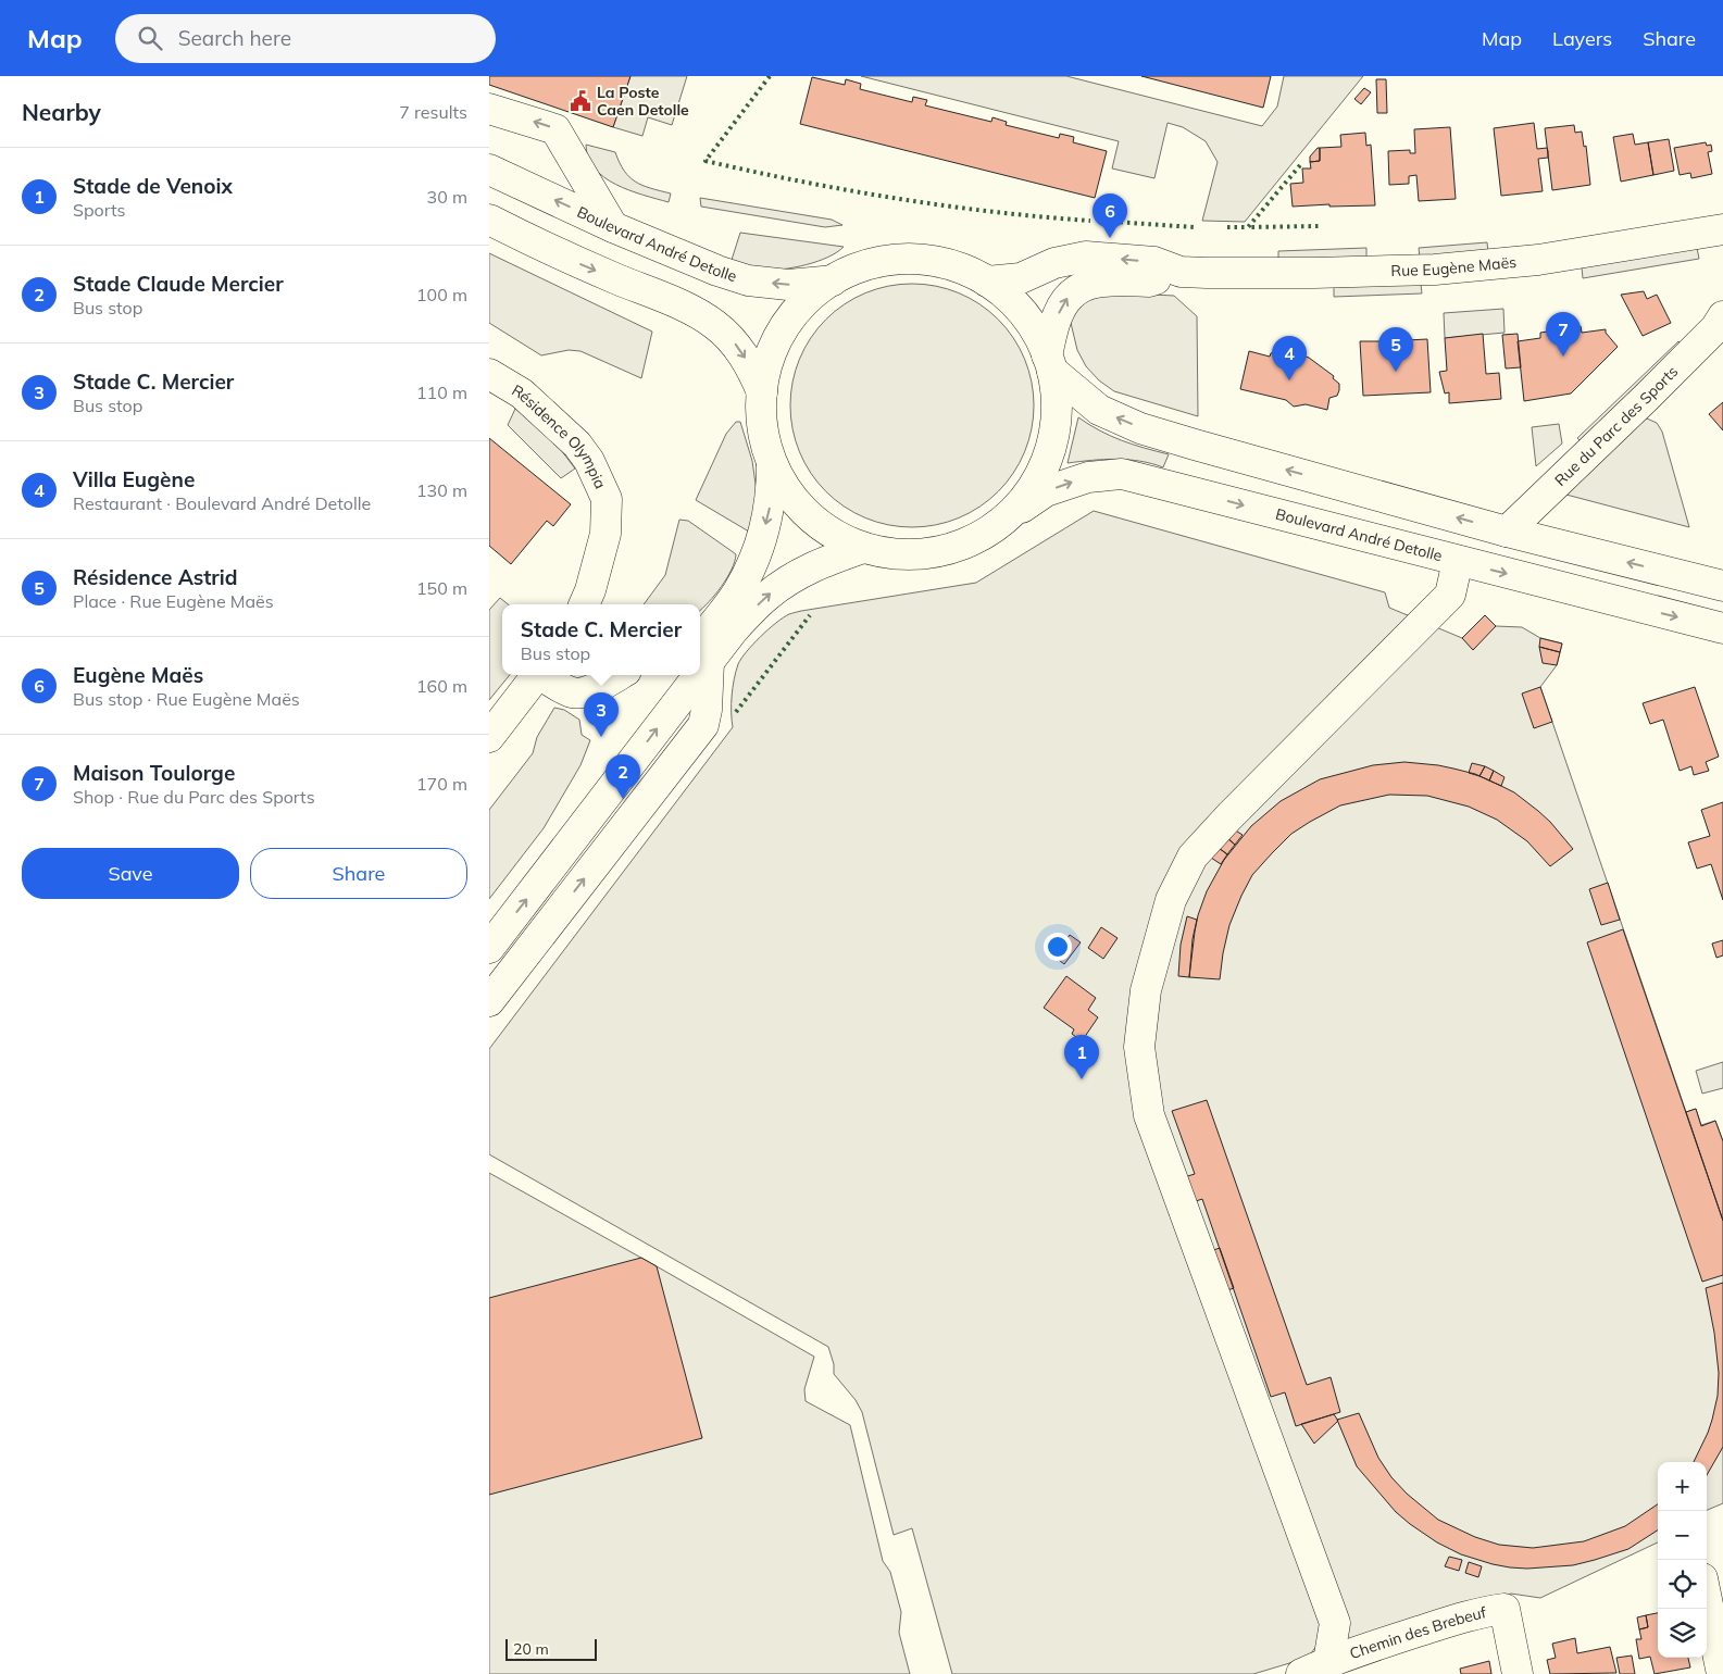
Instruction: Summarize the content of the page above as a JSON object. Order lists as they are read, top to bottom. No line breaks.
{"streets":{"main road":["Boulevard André Detolle","Rue Eugène Maës","Rue du Parc des Sports","Résidence Olympia","Chemin des Brebeuf"]},"places":{"public building":["La Poste Caen Detolle"]},"scale_bar":"20 m","page":{"header":"Map","search":"Search here","nav":["Map","Layers","Share"],"heading":["Nearby","7 results"],"list":[{"mark":"1","name":"Stade de Venoix","note":"Sports","value":"30 m"},{"mark":"2","name":"Stade Claude Mercier","note":"Bus stop","value":"100 m"},{"mark":"3","name":"Stade C. Mercier","note":"Bus stop","value":"110 m"},{"mark":"4","name":"Villa Eugène","note":"Restaurant · Boulevard André Detolle","value":"130 m"},{"mark":"5","name":"Résidence Astrid","note":"Place · Rue Eugène Maës","value":"150 m"},{"mark":"6","name":"Eugène Maës","note":"Bus stop · Rue Eugène Maës","value":"160 m"},{"mark":"7","name":"Maison Toulorge","note":"Shop · Rue du Parc des Sports","value":"170 m"}],"pins":["6","7","5","4","3","2","1"],"popup":["Stade C. Mercier","Bus stop"],"buttons":["Save","Share"],"map_buttons":["+","−"],"scale":"20 m"}}
